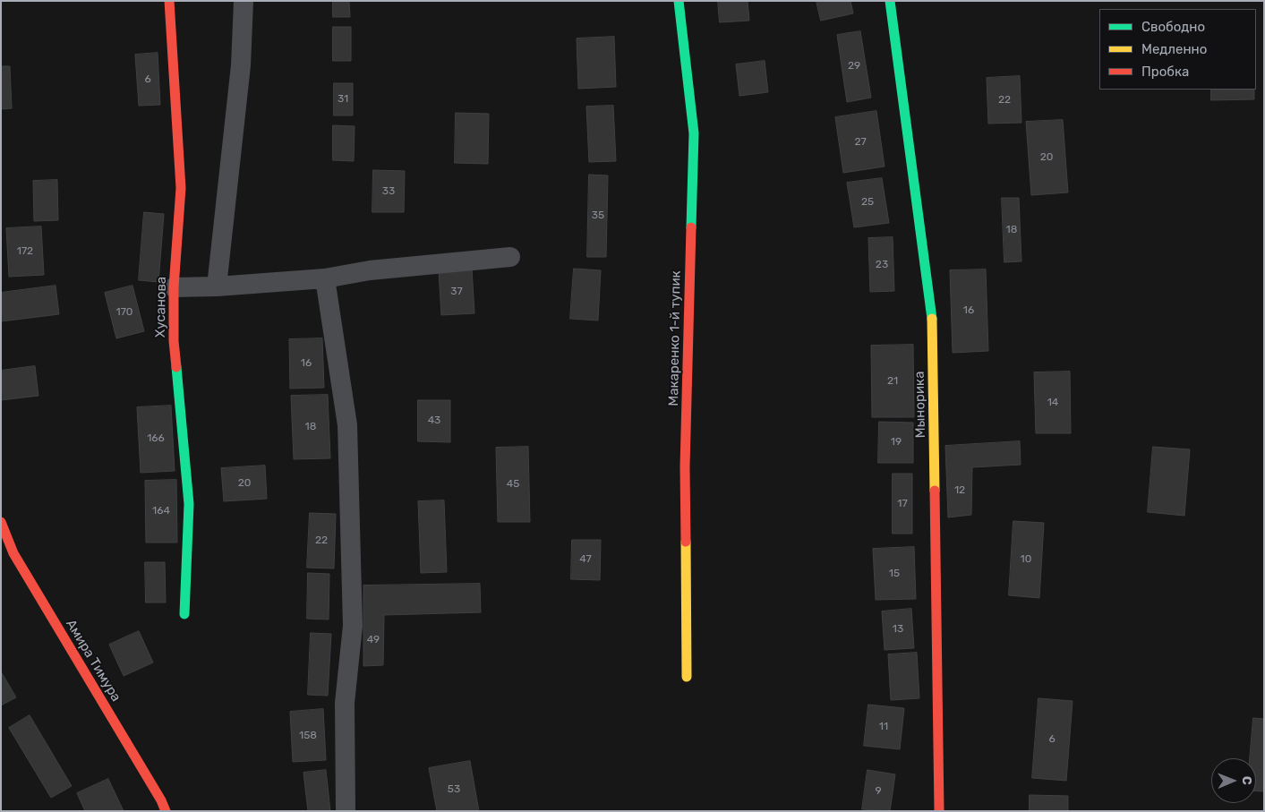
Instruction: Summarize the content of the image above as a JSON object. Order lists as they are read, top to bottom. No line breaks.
{"streets":{"street":["Хусанова","Макаренко 1-й тупик","Мынорика","Амира Тимура"]},"house_numbers":["29","6","31","22","27","20","33","25","35","18","172","23","37","16","170","16","21","14","43","18","166","19","20","45","12","17","164","22","47","10","15","13","49","11","158","6","53","9"],"legend":["Свободно","Медленно","Пробка"],"north":"right"}
